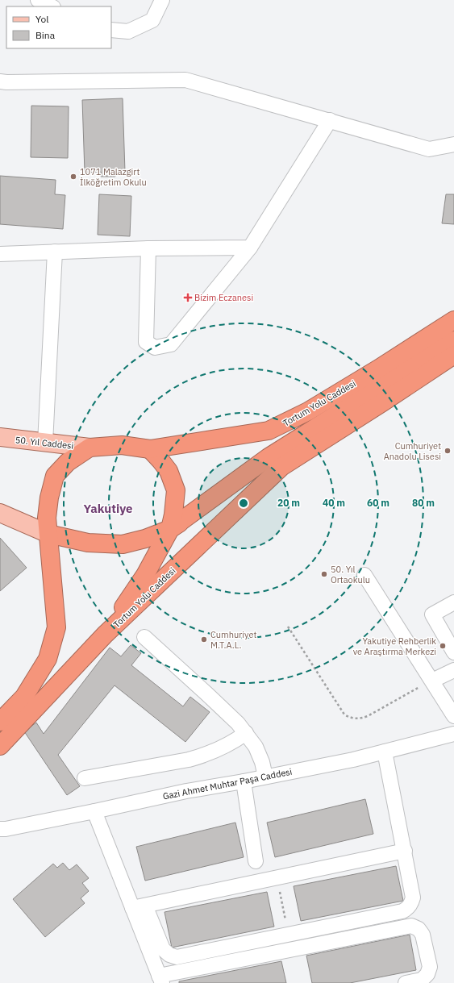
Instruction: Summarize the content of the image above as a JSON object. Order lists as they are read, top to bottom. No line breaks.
{"streets":{"highway":["Tortum Yolu Caddesi"],"main road":["50. Yıl Caddesi"],"street":["Gazi Ahmet Muhtar Paşa Caddesi"]},"crossings":[["Tortum Yolu Caddesi","50. Yıl Caddesi"]],"districts":["Yakutiye"],"places":{"other":["1071 Malazgirt İlköğretim Okulu","Cumhuriyet Anadolu Lisesi","50. Yıl Ortaokulu","Cumhuriyet M.T.A.L.","Yakutiye Rehberlik ve Araştırma Merkezi"],"health":["Bizim Eczanesi"]},"legend":["Yol","Bina"],"rings":["20 m","40 m","60 m","80 m"]}
